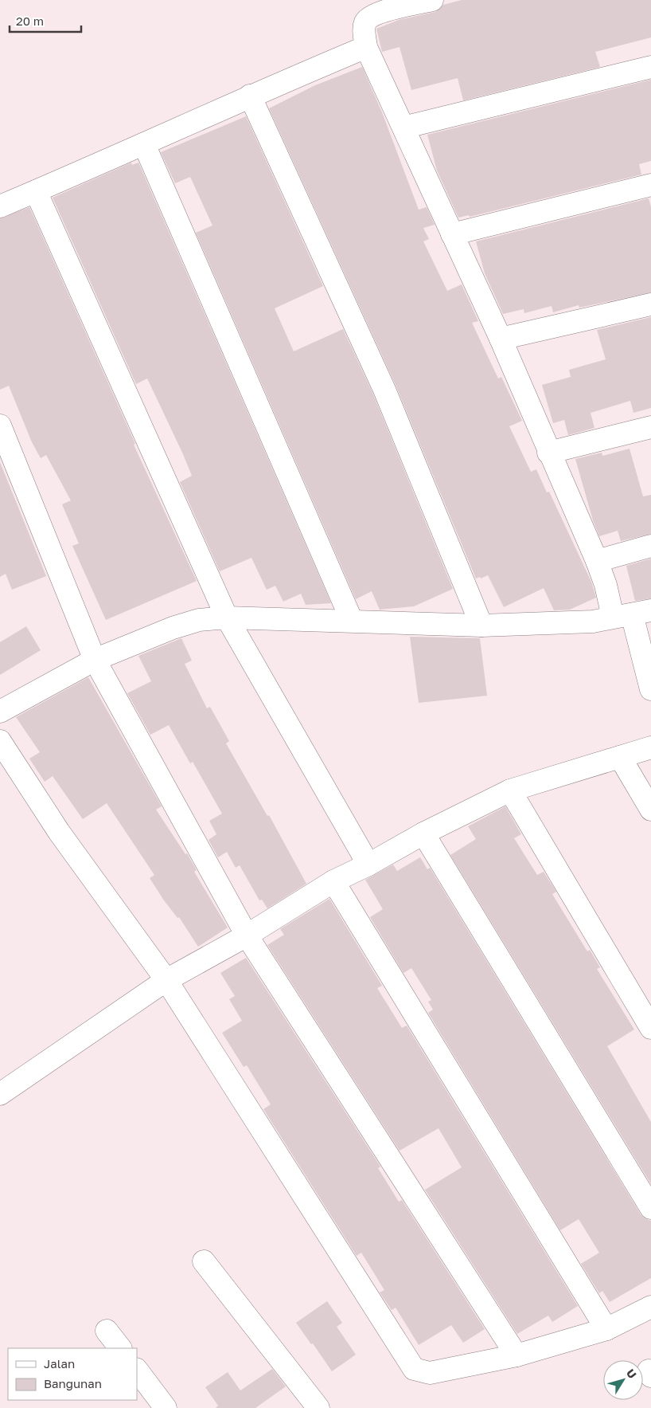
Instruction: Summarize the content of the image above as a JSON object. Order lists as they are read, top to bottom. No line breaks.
{"legend":["Jalan","Bangunan"],"scale_bar":"20 m","north":"top right"}
